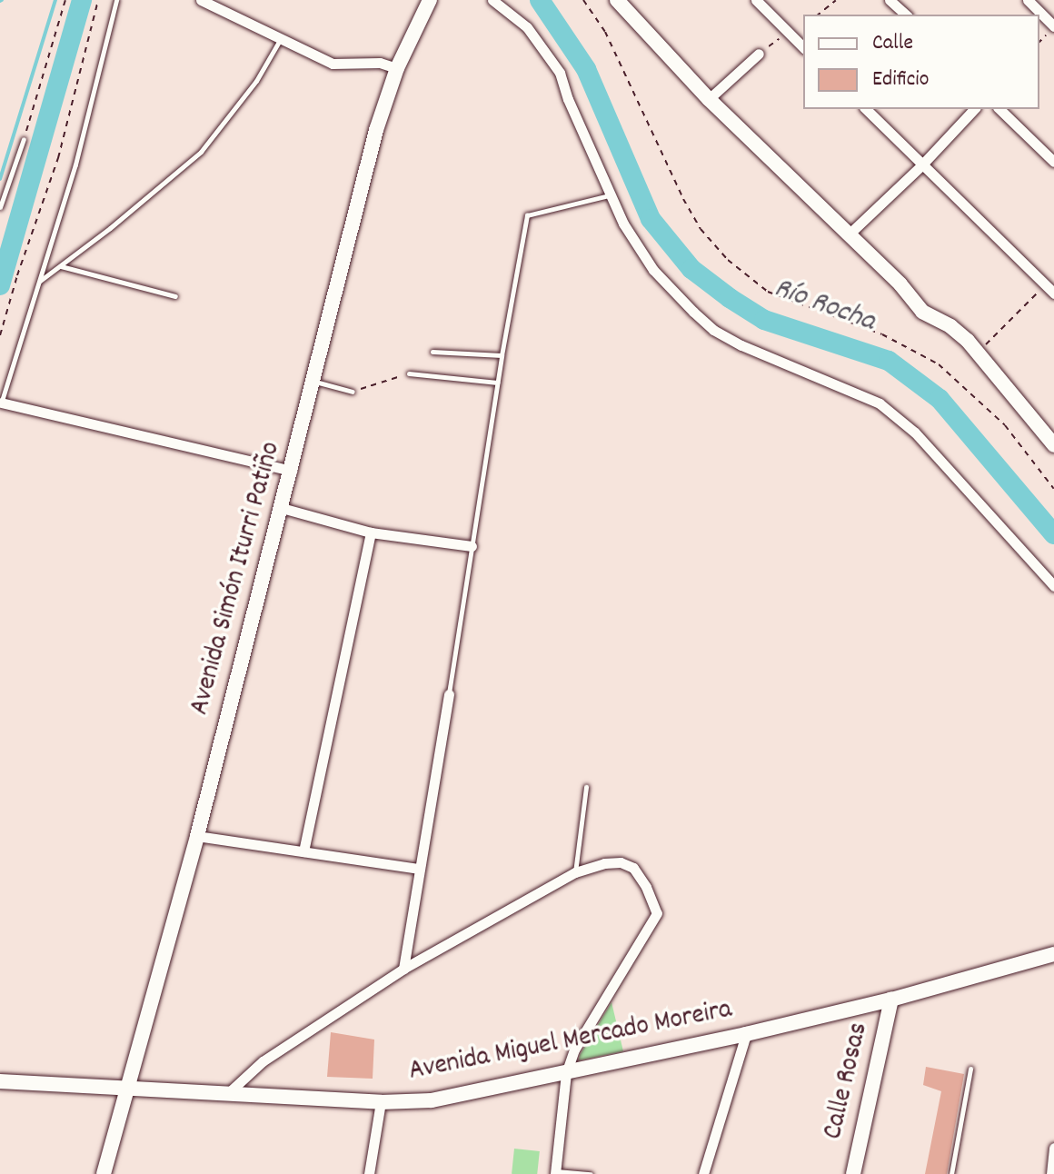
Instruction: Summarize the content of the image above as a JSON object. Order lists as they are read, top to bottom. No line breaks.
{"streets":{"street":["Avenida Simón Iturri Patiño","Avenida Miguel Mercado Moreira","Calle Rosas"]},"crossings":[["Avenida Simón Iturri Patiño","Avenida Miguel Mercado Moreira"],["Avenida Miguel Mercado Moreira","Calle Rosas"]],"water":["Río Rocha"],"legend":["Calle","Edificio"]}
